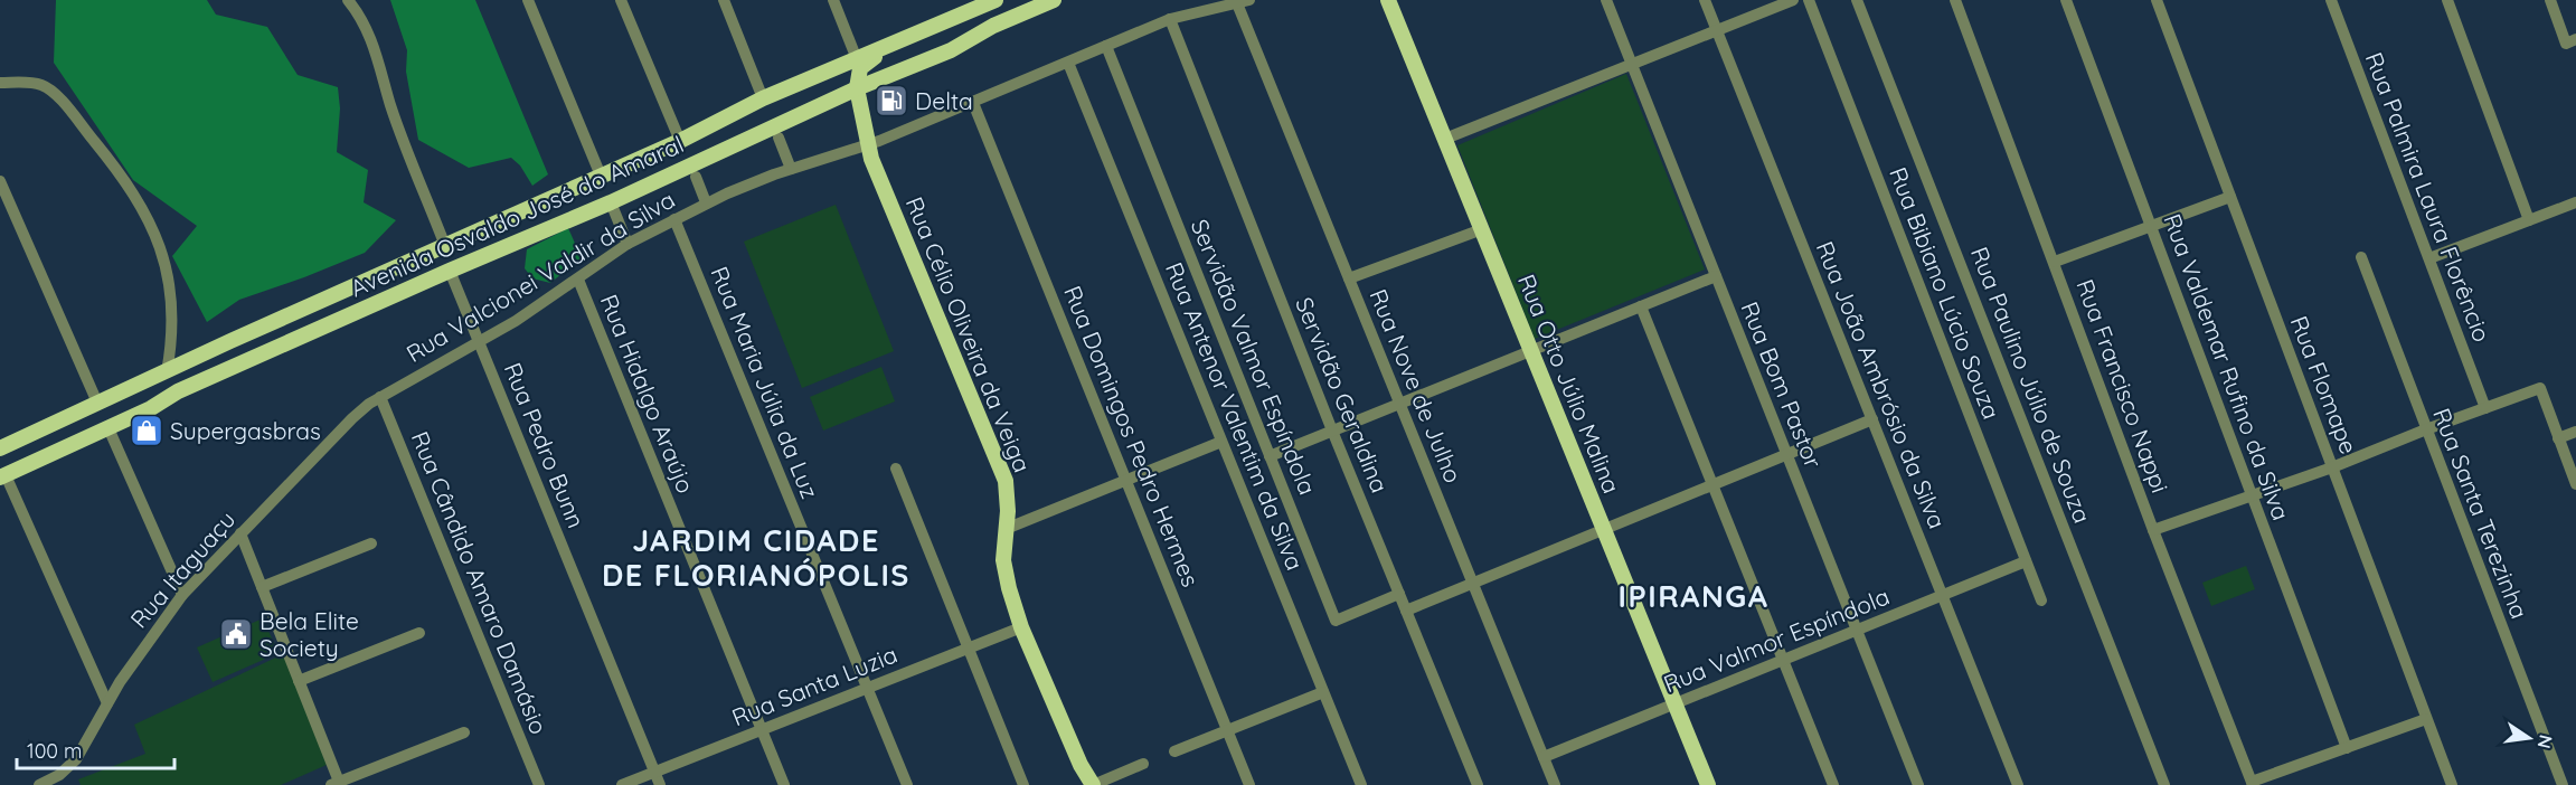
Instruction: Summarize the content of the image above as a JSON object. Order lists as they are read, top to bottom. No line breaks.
{"streets":{"main road":["Avenida Osvaldo José do Amaral","Rua Célio Oliveira da Veiga","Rua Otto Júlio Malina"],"street":["Rua Palmira Laura Florêncio","Rua Valcionei Valdir da Silva","Rua Bibiano Lúcio Souza","Servidão Valmor Espíndola","Rua Valdemar Rufino da Silva","Rua Maria Júlia da Luz","Rua Bom Pastor","Rua João Ambrósio da Silva","Rua Paulino Júlio de Souza","Rua Flomape","Rua Nove de Julho","Rua Francisco Nappi","Rua Hidalgo Araújo","Servidão Geraldina","Rua Antenor Valentim da Silva","Rua Domingos Pedro Hermes","Rua Pedro Bunn","Rua Santa Terezinha","Rua Itaguaçu","Rua Cândido Amaro Damásio","Rua Valmor Espíndola","Rua Santa Luzia"]},"crossings":[["Avenida Osvaldo José do Amaral","Rua Célio Oliveira da Veiga"],["Avenida Osvaldo José do Amaral","Rua Pedro Bunn"],["Rua Valcionei Valdir da Silva","Rua Célio Oliveira da Veiga"],["Rua Valcionei Valdir da Silva","Servidão Valmor Espíndola"],["Rua Valcionei Valdir da Silva","Rua Maria Júlia da Luz"],["Rua Valcionei Valdir da Silva","Rua Nove de Julho"],["Rua Valcionei Valdir da Silva","Rua Hidalgo Araújo"],["Rua Valcionei Valdir da Silva","Servidão Geraldina"],["Rua Valcionei Valdir da Silva","Rua Antenor Valentim da Silva"],["Rua Valcionei Valdir da Silva","Rua Domingos Pedro Hermes"],["Rua Valcionei Valdir da Silva","Rua Pedro Bunn"],["Rua Valcionei Valdir da Silva","Rua Itaguaçu"],["Rua Valcionei Valdir da Silva","Rua Cândido Amaro Damásio"],["Rua Bibiano Lúcio Souza","Rua Valmor Espíndola"],["Rua Célio Oliveira da Veiga","Rua Santa Luzia"],["Servidão Valmor Espíndola","Servidão Geraldina"],["Rua Maria Júlia da Luz","Rua Santa Luzia"],["Rua Otto Júlio Malina","Rua Valmor Espíndola"],["Rua Bom Pastor","Rua Valmor Espíndola"],["Rua João Ambrósio da Silva","Rua Valmor Espíndola"],["Rua Nove de Julho","Rua Valmor Espíndola"],["Rua Hidalgo Araújo","Rua Santa Luzia"],["Rua Pedro Bunn","Rua Santa Luzia"],["Rua Itaguaçu","Rua Cândido Amaro Damásio"]],"districts":["JARDIM CIDADE DE FLORIANÓPOLIS","IPIRANGA"],"places":{"fuel station":["Delta"],"shop":["Supergasbras"],"public building":["Bela Elite Society"]},"scale_bar":"100 m","north":"right"}
